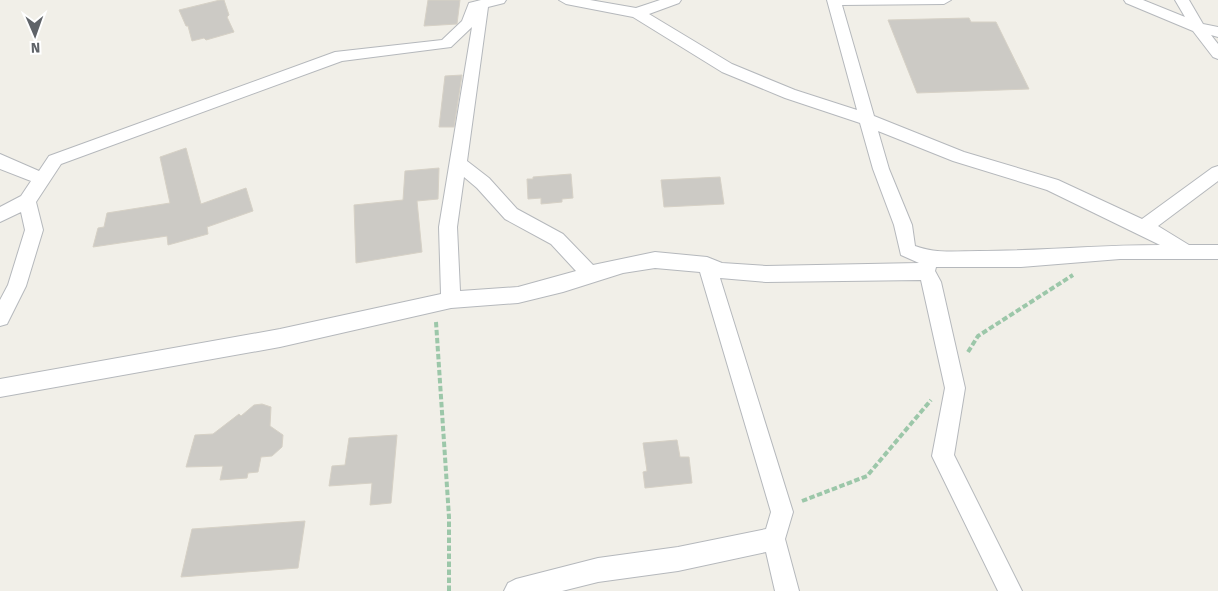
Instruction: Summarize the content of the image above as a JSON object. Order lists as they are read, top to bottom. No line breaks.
{"north":"bottom"}
